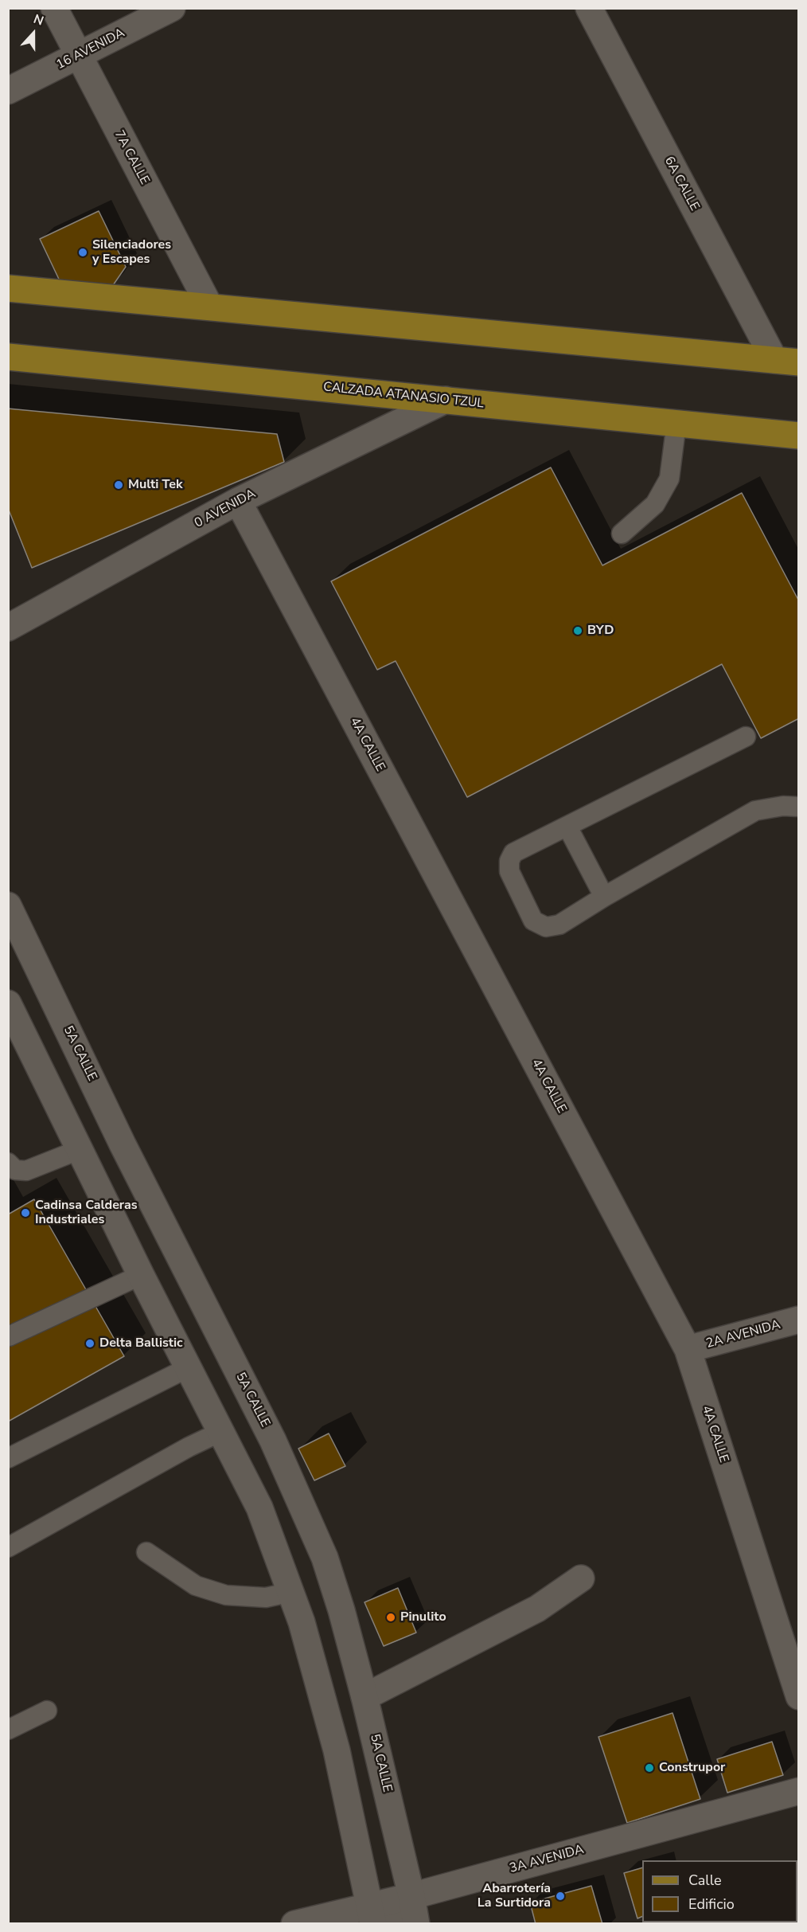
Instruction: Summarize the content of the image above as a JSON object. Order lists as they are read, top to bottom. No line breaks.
{"streets":{"main road":["CALZADA ATANASIO TZUL"],"street":["16 AVENIDA","7A CALLE","6A CALLE","0 AVENIDA","4A CALLE","5A CALLE","2A AVENIDA","3A AVENIDA"]},"crossings":[["16 AVENIDA","7A CALLE"],["CALZADA ATANASIO TZUL","0 AVENIDA"],["0 AVENIDA","4A CALLE"],["4A CALLE","2A AVENIDA"],["5A CALLE","3A AVENIDA"]],"places":["Silenciadores y Escapes","Multi Tek","BYD","Cadinsa Calderas Industriales","Delta Ballistic","Pinulito","Construpor","Abarrotería La Surtidora"],"legend":["Calle","Edificio"],"north":"top"}
